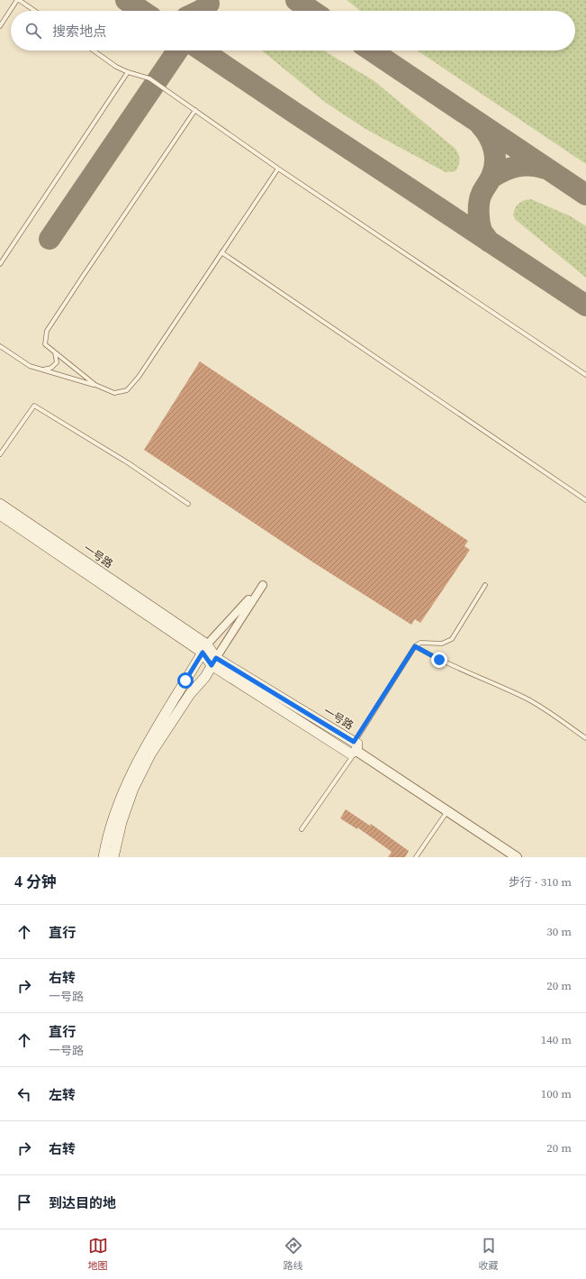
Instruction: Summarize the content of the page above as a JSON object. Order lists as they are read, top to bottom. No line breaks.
{"streets":{"main road":["一号路"]},"page":{"search":"搜索地点","heading":["4 分钟","步行 · 310 m"],"list":[["直行","30 m"],["右转","一号路","20 m"],["直行","一号路","140 m"],["左转","100 m"],["右转","20 m"],"到达目的地"],"nav":["地图","路线","收藏"]}}
